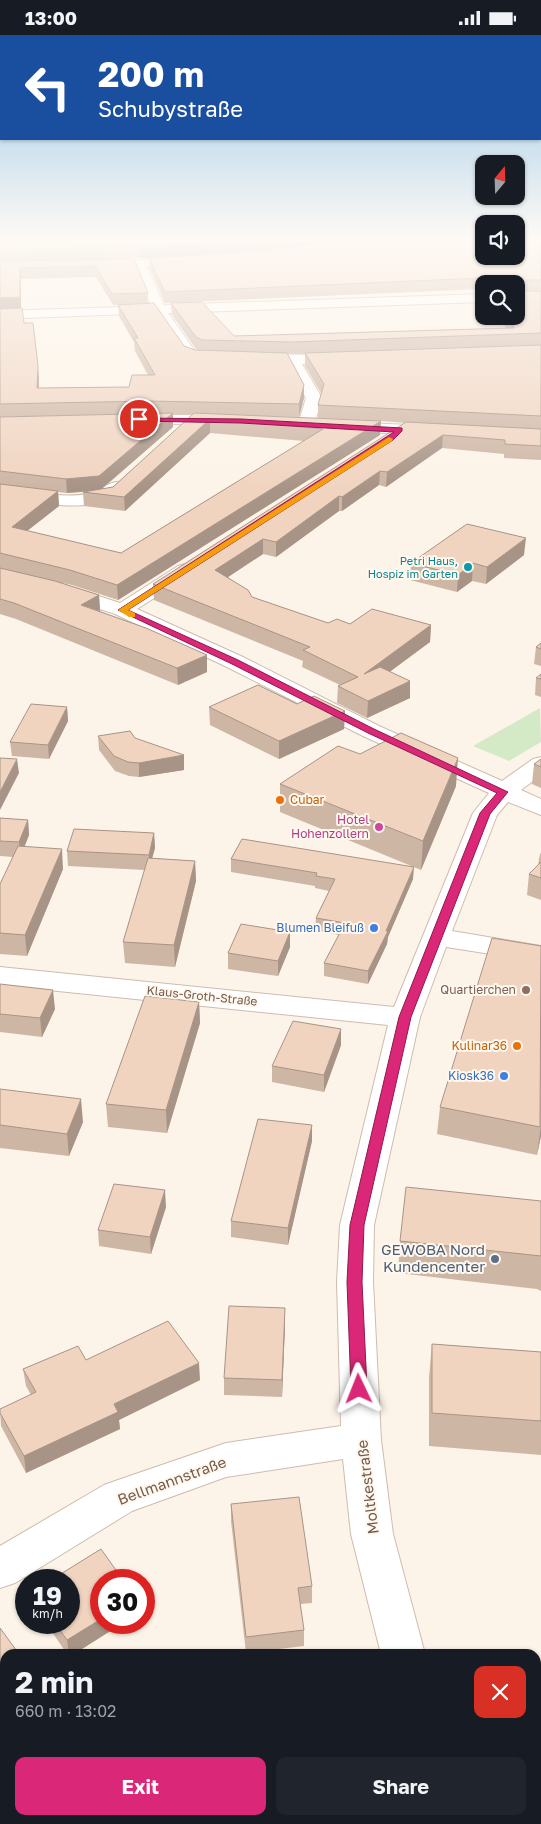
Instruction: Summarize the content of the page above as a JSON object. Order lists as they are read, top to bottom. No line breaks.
{"streets":{"street":["Klaus-Groth-Straße","Bellmannstraße","Moltkestraße"]},"crossings":[["Klaus-Groth-Straße","Moltkestraße"],["Bellmannstraße","Moltkestraße"]],"places":["Petri Haus, Hospiz im Garten","Cubar","Hotel Hohenzollern","Blumen Bleifuß","Quartierchen","Kulinar36","Kiosk36","GEWOBA Nord Kundencenter"],"north":"top","page":{"status":"13:00","turn":["200 m","Schubystraße"],"speed":"19 km/h","limit":"30","heading":["2 min","660 m · 13:02"],"buttons":["Exit","Share"]}}
